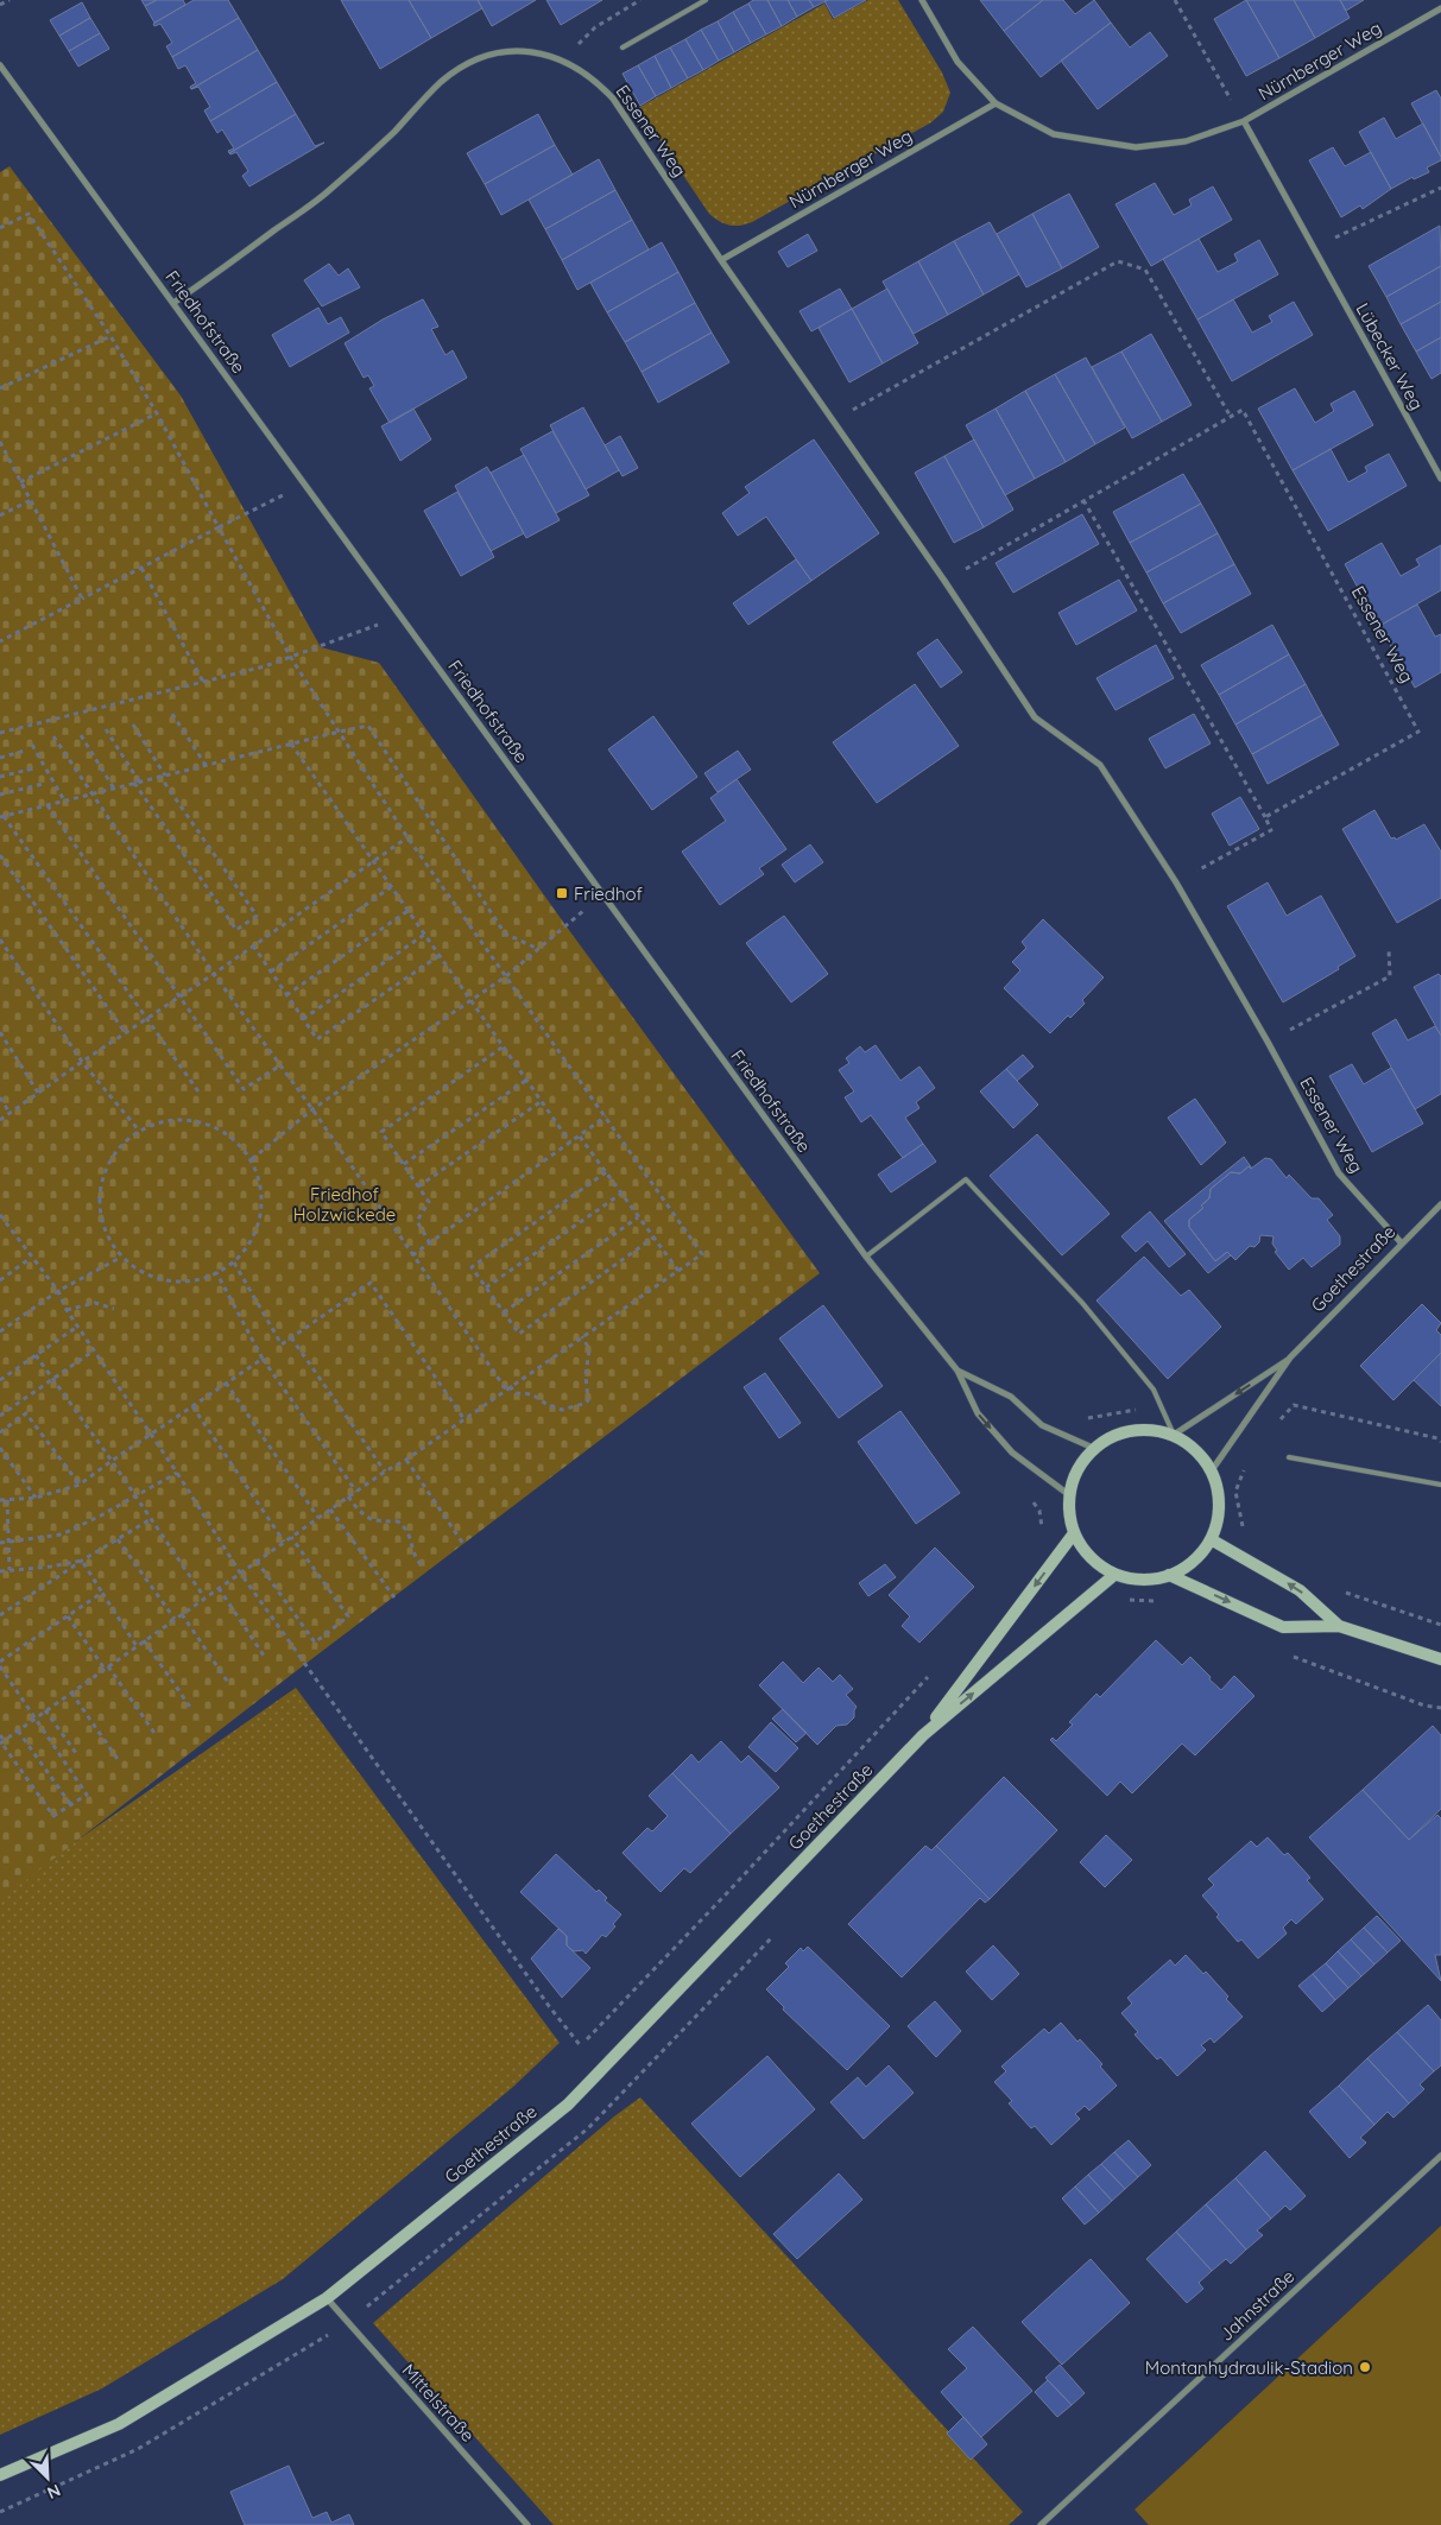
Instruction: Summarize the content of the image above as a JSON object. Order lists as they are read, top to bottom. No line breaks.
{"streets":{"main road":["Goethestraße"],"street":["Nürnberger Weg","Essener Weg","Friedhofstraße","Lübecker Weg","Jahnstraße","Mittelstraße"]},"crossings":[["Nürnberger Weg","Essener Weg"],["Nürnberger Weg","Lübecker Weg"],["Essener Weg","Friedhofstraße"],["Essener Weg","Goethestraße"],["Friedhofstraße","Goethestraße"],["Goethestraße","Mittelstraße"]],"parks":["Friedhof Holzwickede"],"places":{"transit":["Friedhof"],"other":["Montanhydraulik-Stadion"]},"north":"bottom right"}
